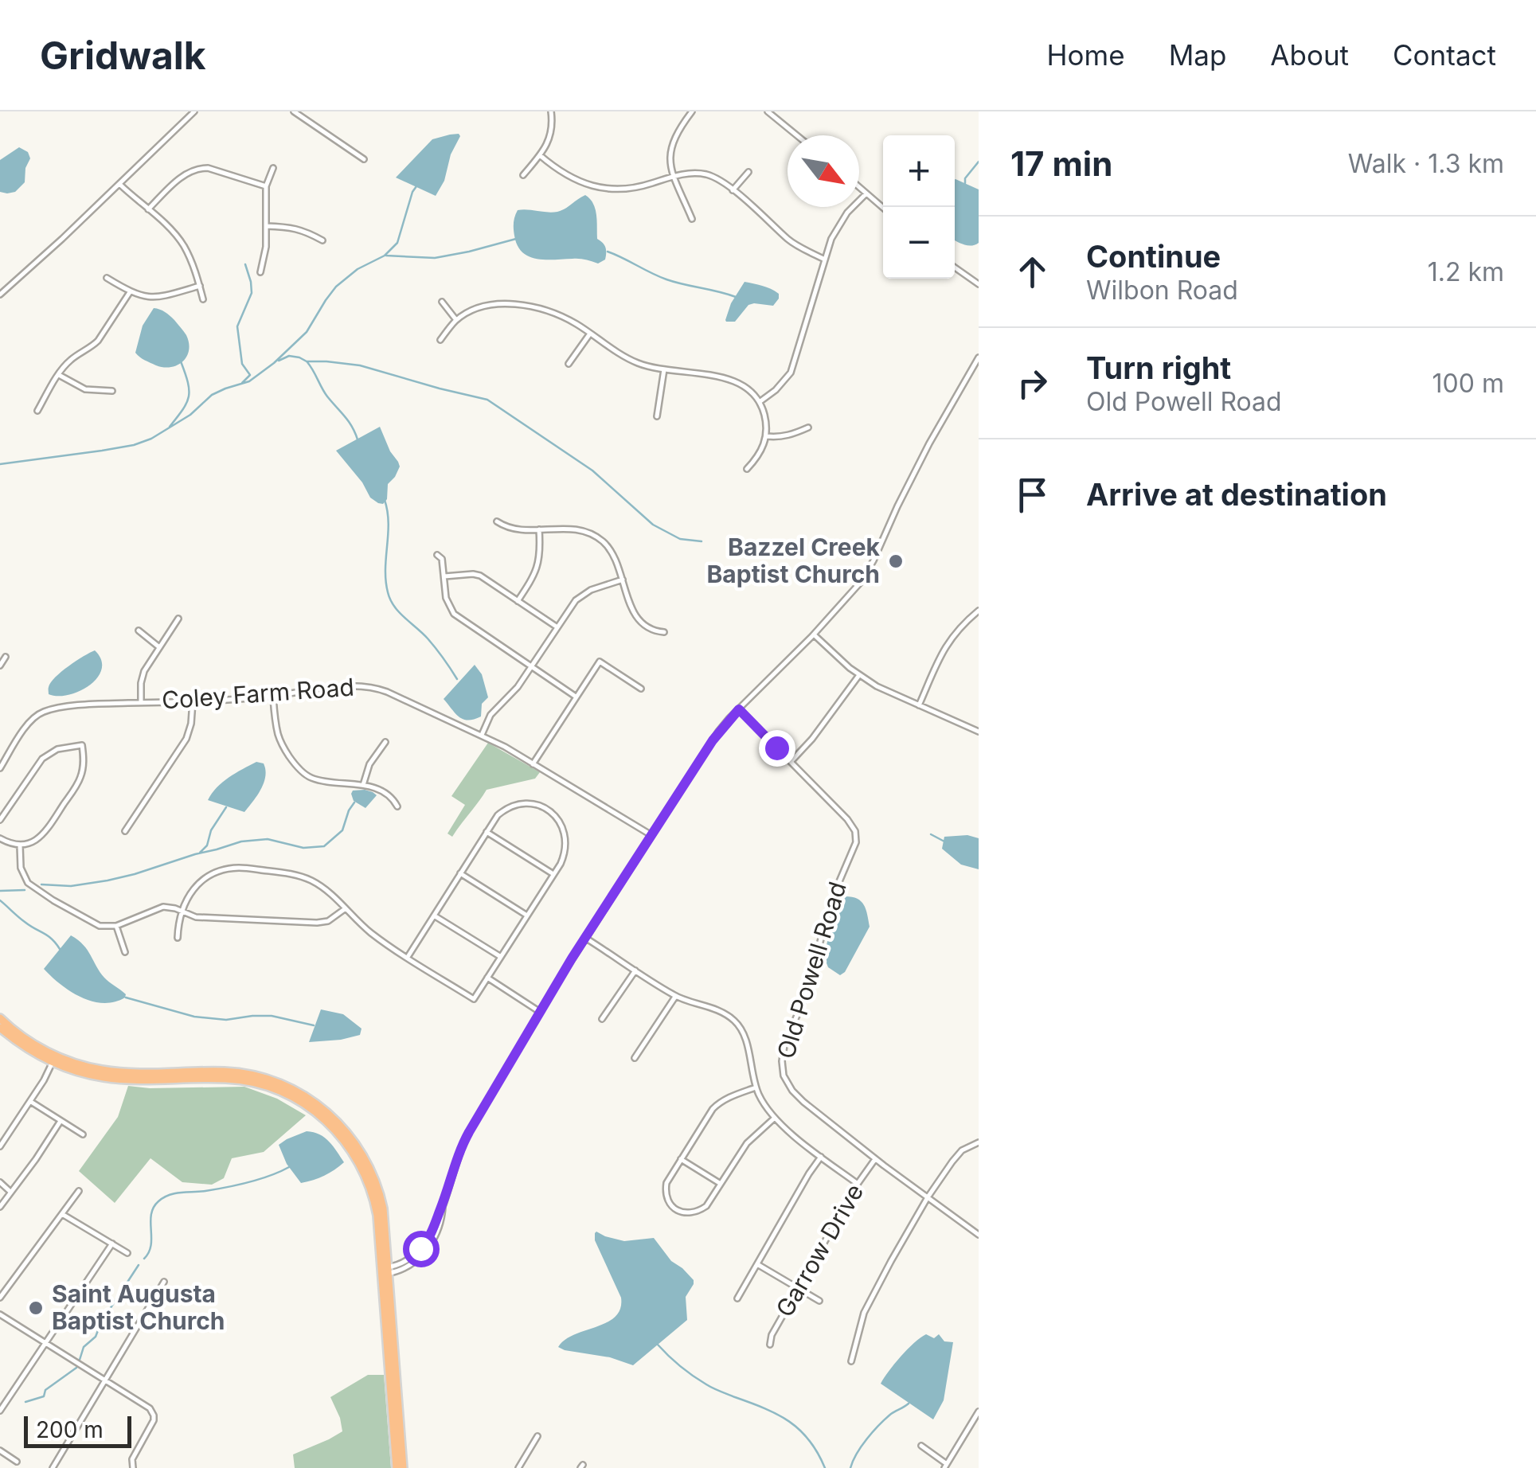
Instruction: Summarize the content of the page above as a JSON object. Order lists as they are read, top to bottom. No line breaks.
{"streets":{"street":["Coley Farm Road","Old Powell Road","Garrow Drive"]},"crossings":[["Old Powell Road","Garrow Drive"]],"places":["Bazzel Creek Baptist Church","Saint Augusta Baptist Church"],"scale_bar":"200 m","north":"bottom right","page":{"header":"Gridwalk","nav":["Home","Map","About","Contact"],"heading":["17 min","Walk · 1.3 km"],"map_buttons":["+","−"],"list":[["Continue","Wilbon Road","1.2 km"],["Turn right","Old Powell Road","100 m"],"Arrive at destination"],"scale":"200 m"}}
